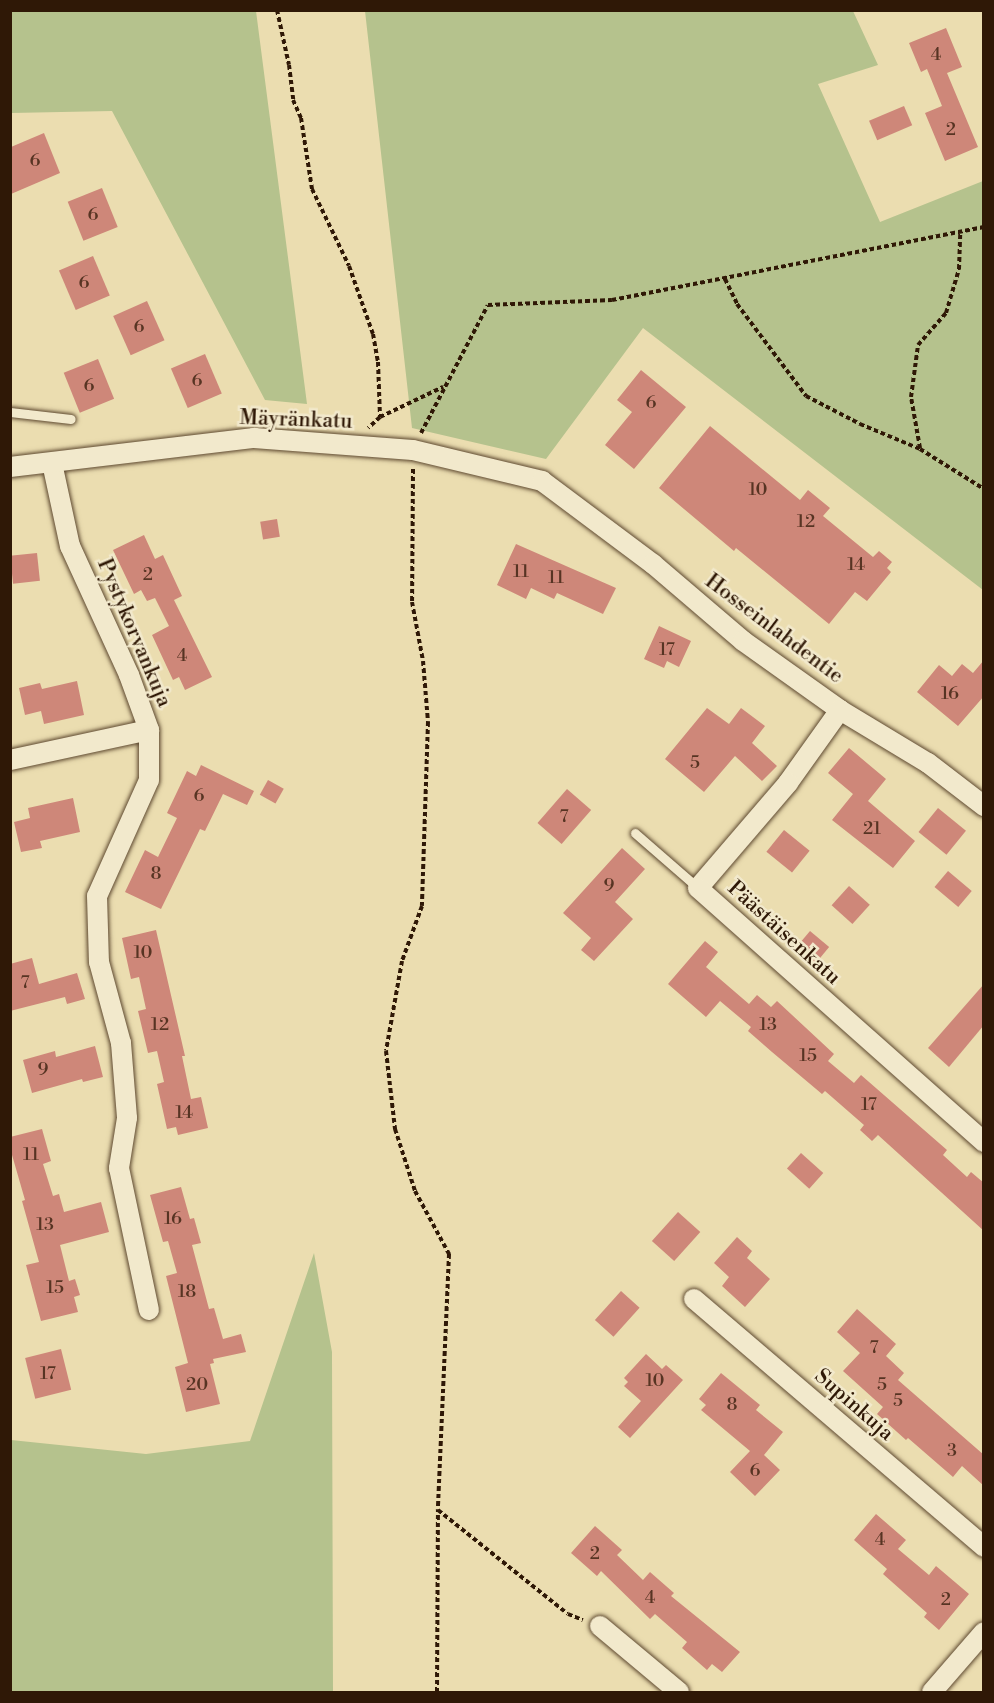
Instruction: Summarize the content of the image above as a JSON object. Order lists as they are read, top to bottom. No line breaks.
{"streets":{"street":["Mäyränkatu","Hosseinlahdentie","Pystykorvankuja","Päästäisenkatu","Supinkuja"]},"crossings":[["Mäyränkatu","Hosseinlahdentie"],["Mäyränkatu","Pystykorvankuja"],["Hosseinlahdentie","Päästäisenkatu"]],"house_numbers":["4","2","6","6","6","6","6","6","6","10","12","14","11","2","11","17","4","16","5","6","7","21","8","9","10","7","12","13","15","9","17","14","11","16","13","15","18","7","17","10","20","5","5","8","3","6","4","2","4","2"]}
